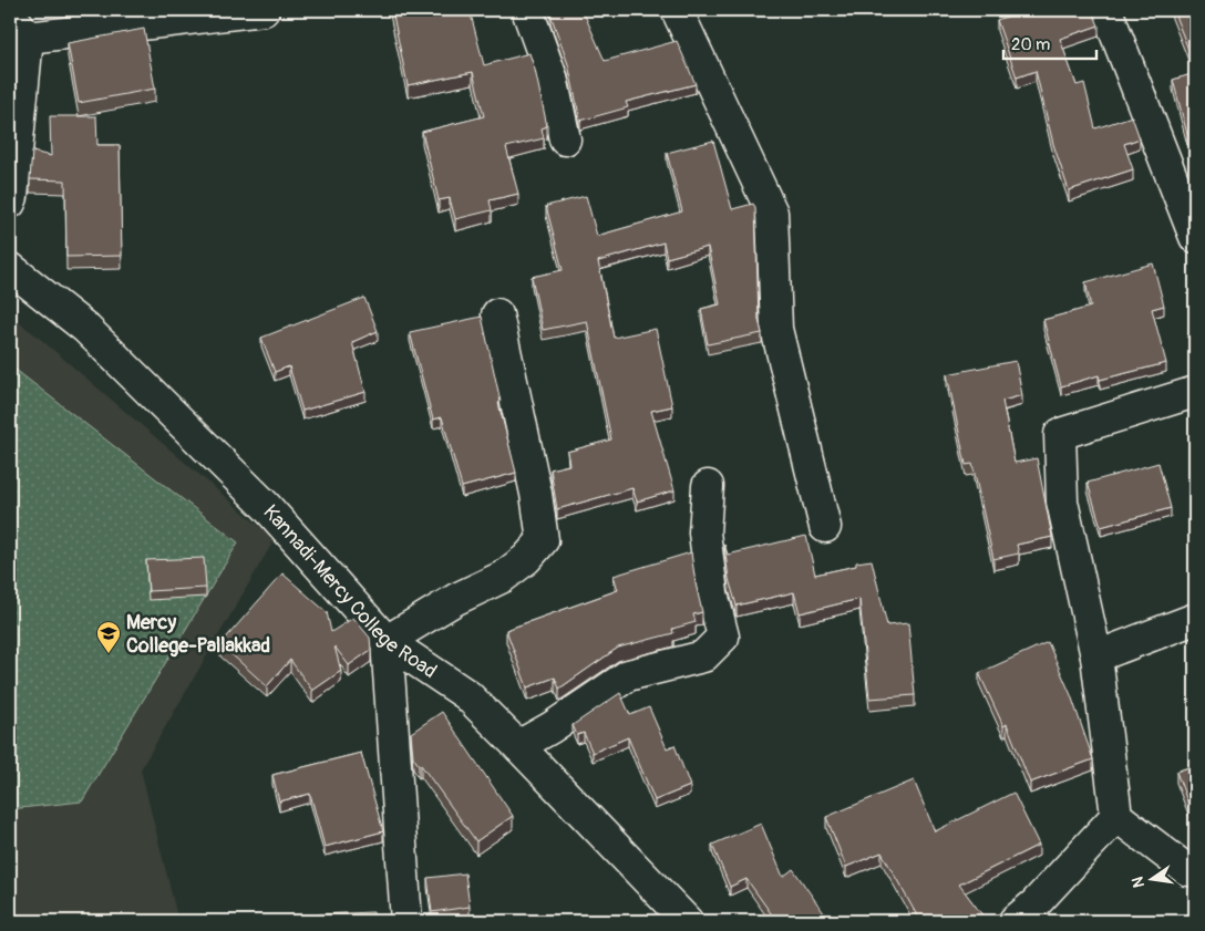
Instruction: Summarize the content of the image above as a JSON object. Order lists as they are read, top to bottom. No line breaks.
{"streets":{"street":["Kannadi-Mercy College Road"]},"places":{"school or university":["Mercy College-Pallakkad"]},"scale_bar":"20 m","north":"left"}
